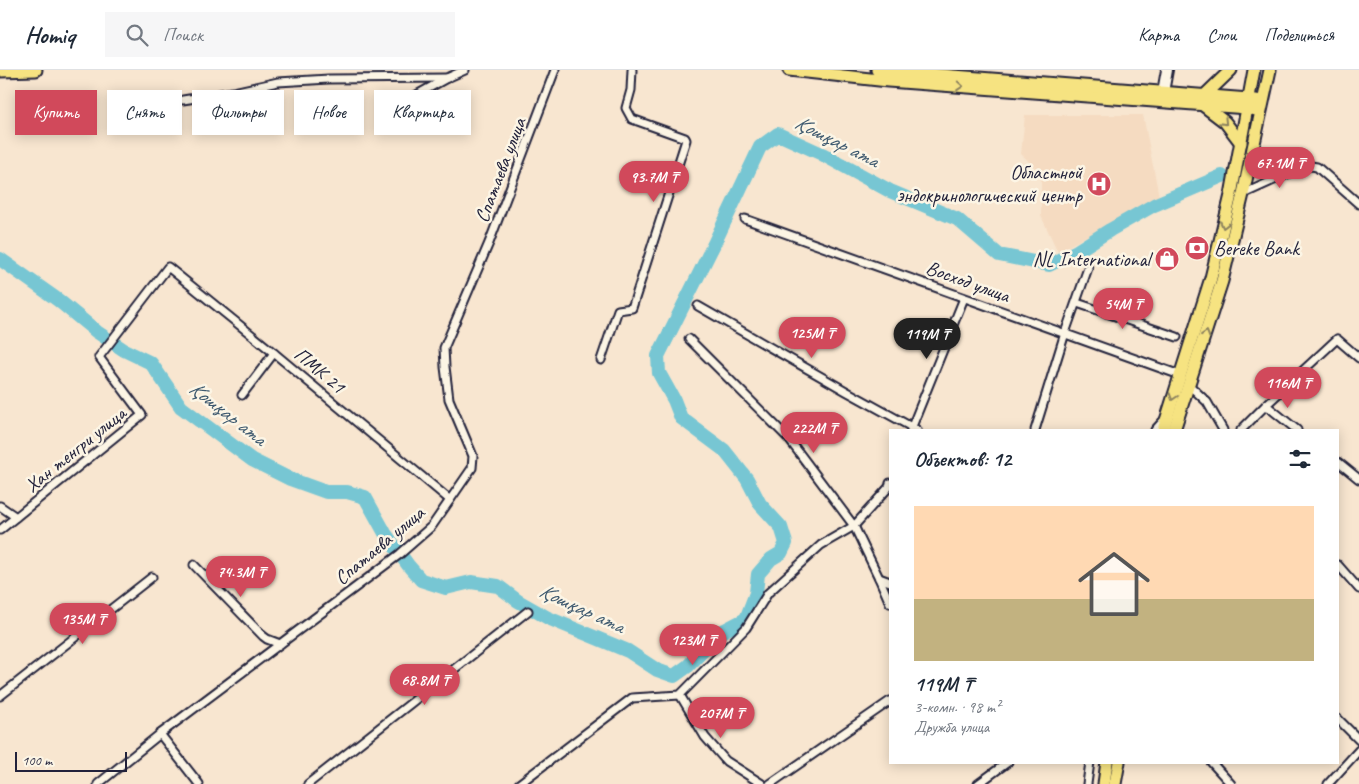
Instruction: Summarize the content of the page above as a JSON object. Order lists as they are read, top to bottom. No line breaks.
{"streets":{"street":["Спатаева улица","Восход улица","ПМК 21","Хан тенгри улица"]},"crossings":[["Спатаева улица","ПМК 21"],["ПМК 21","Хан тенгри улица"]],"water":["Қошқар ата"],"places":{"hospital":["Областной эндокринологический центр"],"bank":["Bereke Bank"],"shop":["NL International"]},"scale_bar":"100 m","page":{"header":"Homiq","search":"Поиск","nav":["Карта","Слои","Поделиться"],"chip":["Купить","Снять","Фильтры","Новое","Квартира"],"price":["67.1M ₸","93.7M ₸","54M ₸","125M ₸","119M ₸","116M ₸","222M ₸","74.3M ₸","135M ₸","123M ₸","68.8M ₸","207M ₸"],"heading":"Объектов: 12","list":[{"name":"119M ₸","note":"3-комн. · 98 m² · Дружба улица"}],"scale":"100 m"}}
